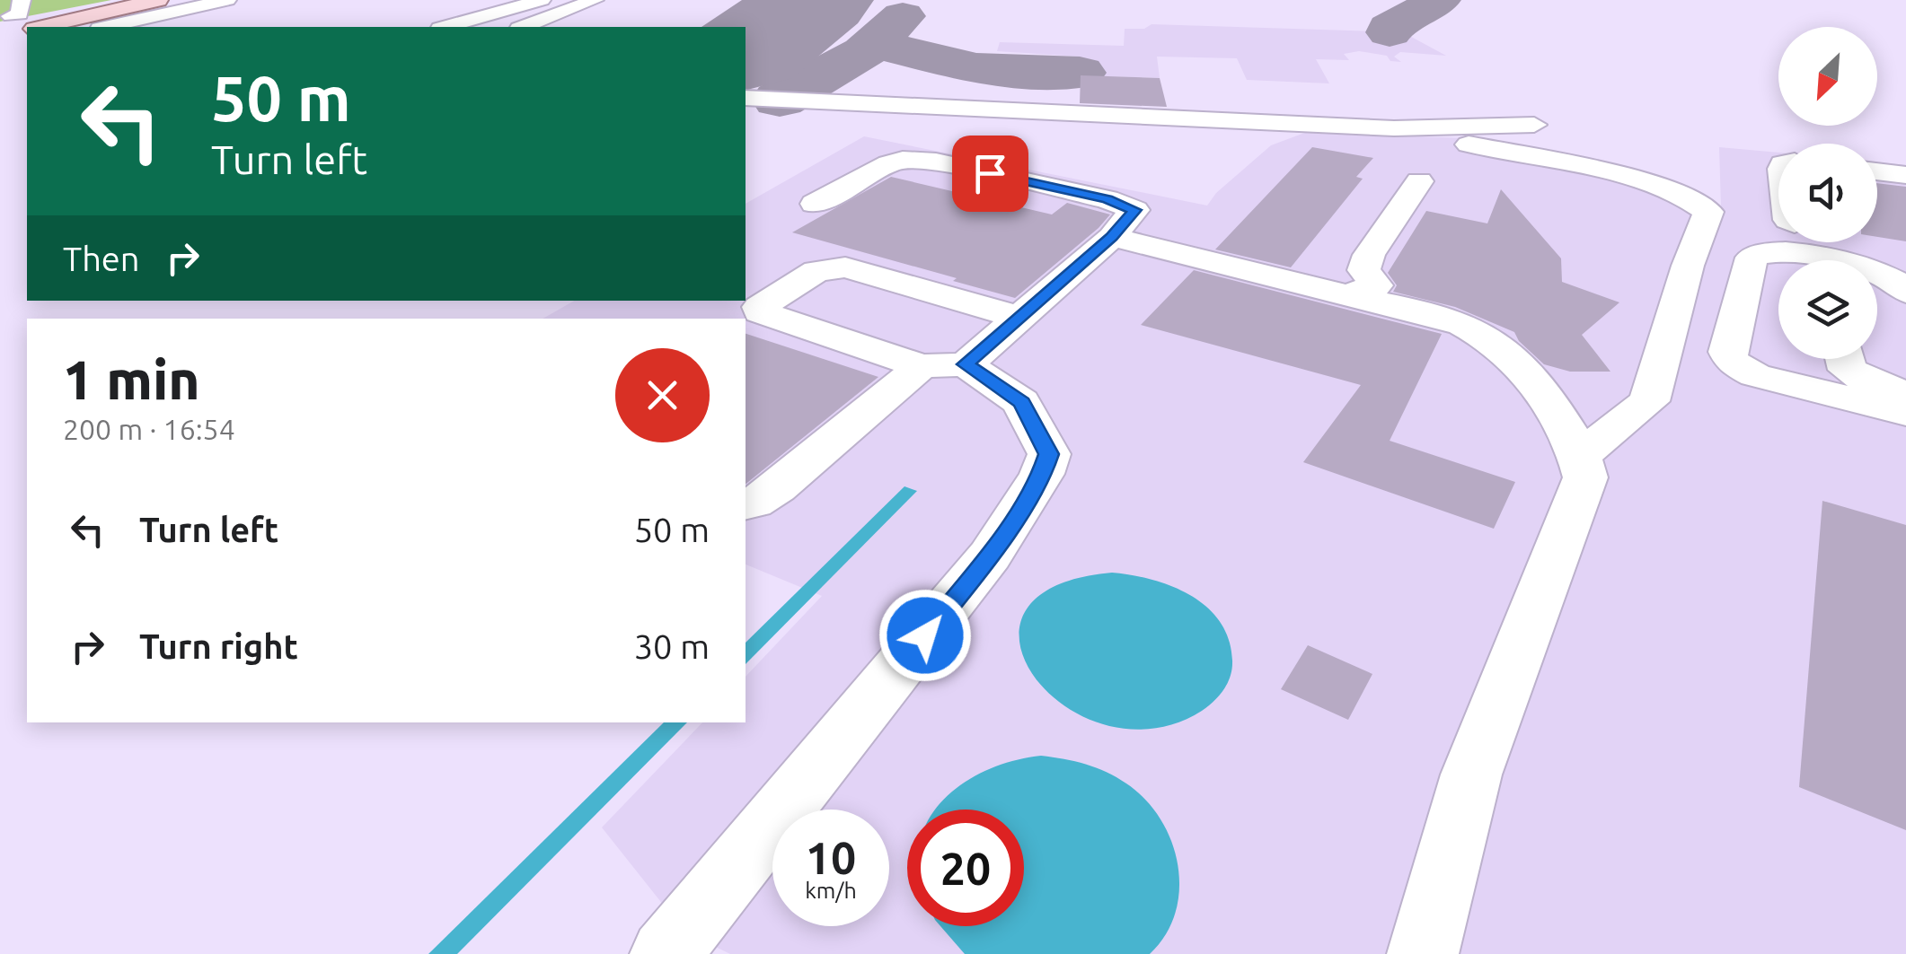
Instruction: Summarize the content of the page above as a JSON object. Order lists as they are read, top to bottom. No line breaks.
{"north":"bottom left","page":{"turn":["50 m","Turn left"],"then":"Then","heading":["1 min","200 m · 16:54"],"list":[{"name":"Turn left","value":"50 m"},{"name":"Turn right","value":"30 m"}],"speed":"10 km/h","limit":"20"}}
